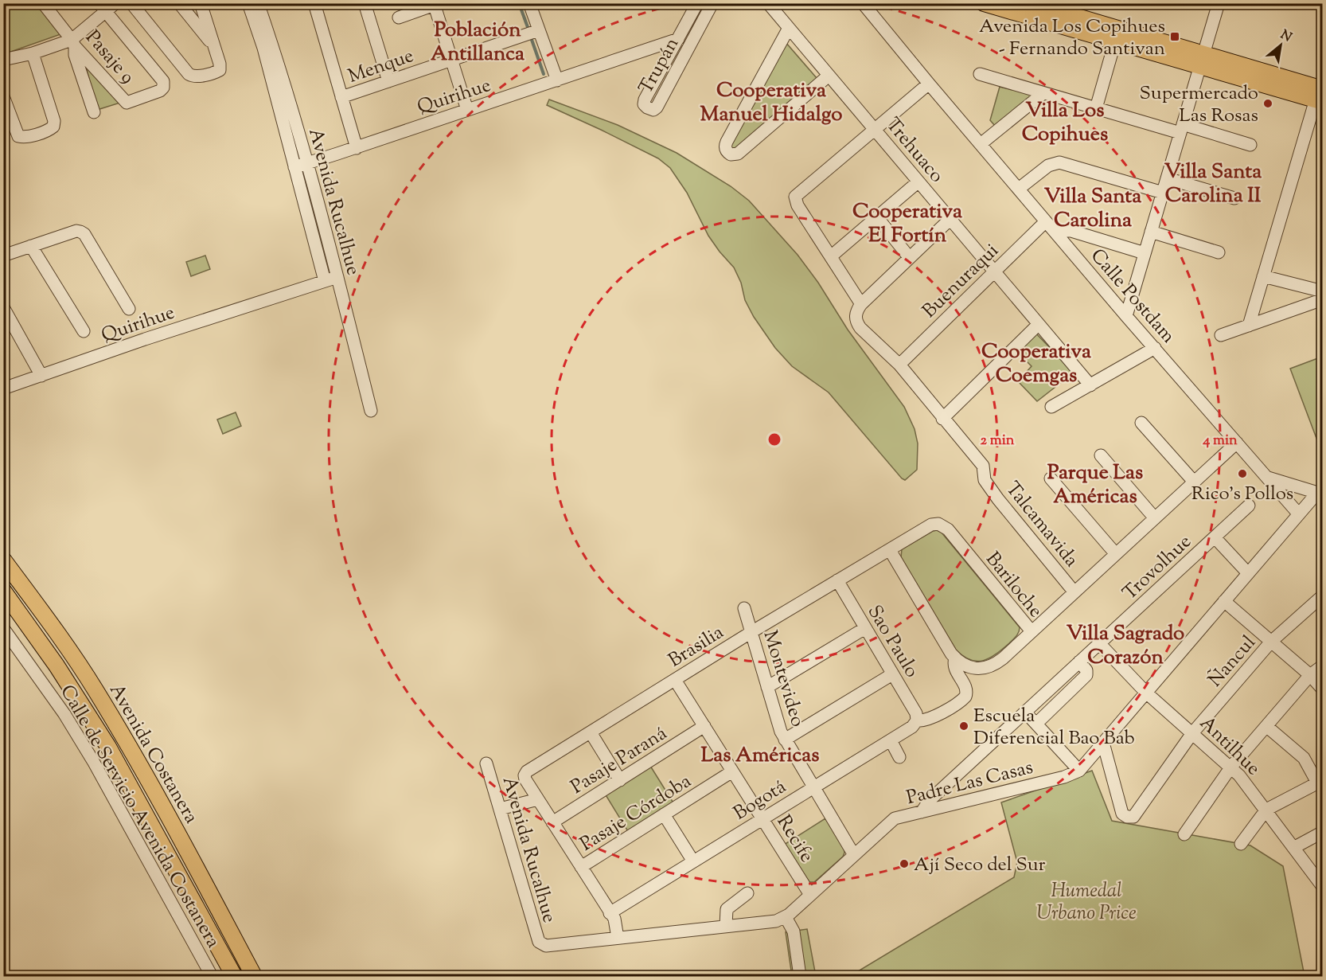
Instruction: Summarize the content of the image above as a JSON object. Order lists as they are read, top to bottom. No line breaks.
{"streets":{"main road":["Avenida Costanera"],"street":["Pasaje 9","Menque","Trupán","Quirihue","Trehuaco","Avenida Rucalhue","Buenuraqui","Calle Postdam","Talcamavida","Trovolhue","Bariloche","Sao Paulo","Brasilia","Ñancul","Montevideo","Antilhue","Pasaje Paraná","Padre Las Casas","Bogotá","Pasaje Córdoba","Calle de Servicio Avenida Costanera","Recife"]},"crossings":[["Trupán","Quirihue"],["Quirihue","Avenida Rucalhue"],["Trehuaco","Buenuraqui"],["Avenida Rucalhue","Padre Las Casas"],["Buenuraqui","Calle Postdam"],["Buenuraqui","Talcamavida"],["Calle Postdam","Padre Las Casas"],["Trovolhue","Antilhue"],["Trovolhue","Padre Las Casas"],["Bariloche","Brasilia"],["Bariloche","Bogotá"],["Sao Paulo","Brasilia"],["Sao Paulo","Bogotá"],["Brasilia","Montevideo"],["Brasilia","Recife"],["Ñancul","Antilhue"],["Ñancul","Padre Las Casas"],["Montevideo","Padre Las Casas"],["Montevideo","Bogotá"],["Antilhue","Padre Las Casas"],["Pasaje Paraná","Recife"],["Padre Las Casas","Recife"],["Bogotá","Recife"],["Pasaje Córdoba","Recife"]],"districts":["Población Antillanca","Cooperativa Manuel Hidalgo","Villa Los Copihues","Villa Santa Carolina II","Villa Santa Carolina","Cooperativa El Fortín","Cooperativa Coemgas","Parque Las Américas","Villa Sagrado Corazón","Las Américas"],"parks":["Humedal Urbano Price"],"places":{"transit":["Avenida Los Copihues - Fernando Santivan"],"other":["Supermercado Las Rosas","Rico's Pollos","Escuela Diferencial Bao Bab","Ají Seco del Sur"]},"north":"top right","rings":["2 min","4 min"]}
